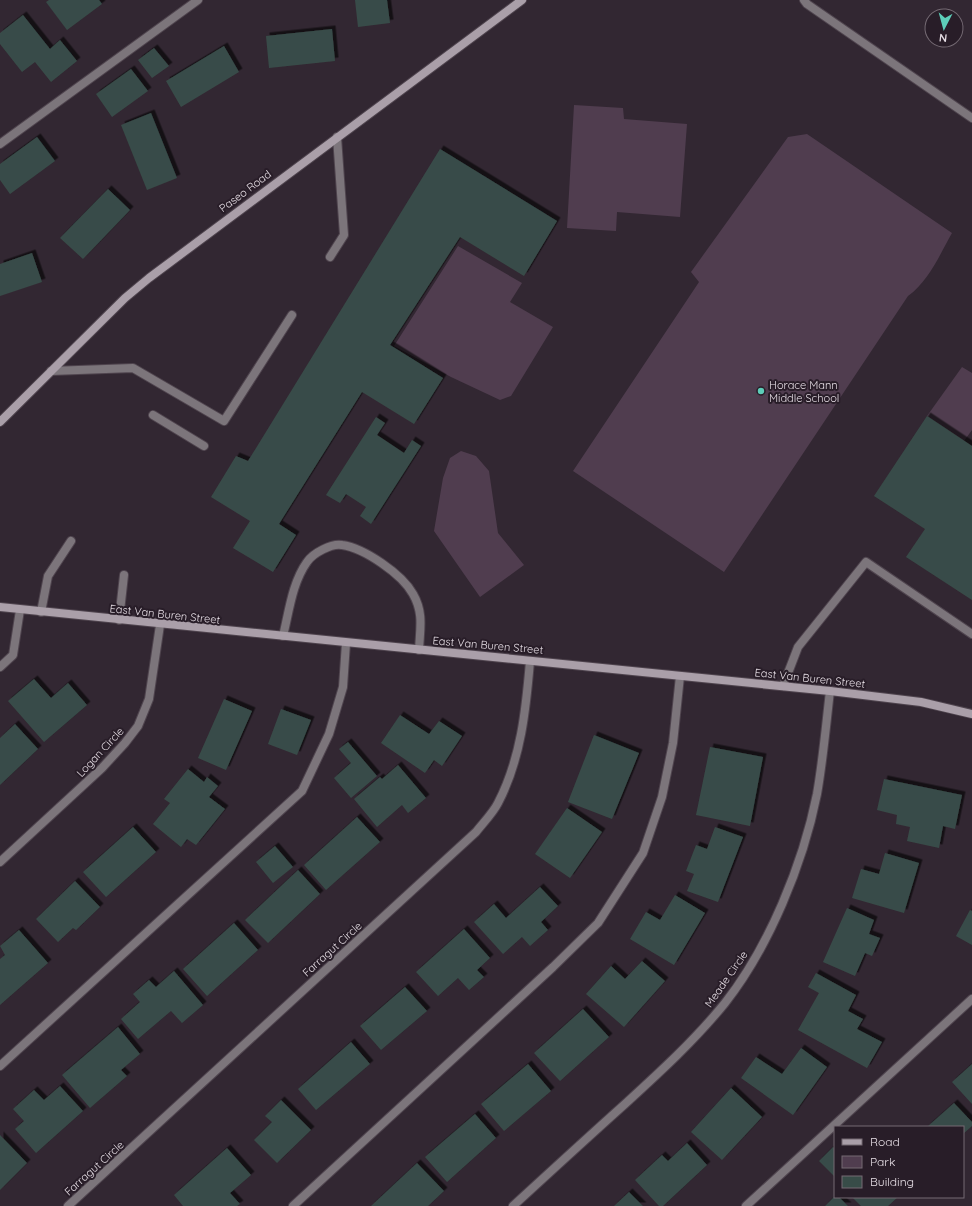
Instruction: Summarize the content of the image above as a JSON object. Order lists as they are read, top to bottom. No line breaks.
{"streets":{"street":["Paseo Road","East Van Buren Street","Logan Circle","Farragut Circle","Meade Circle"]},"crossings":[["East Van Buren Street","Logan Circle"],["East Van Buren Street","Farragut Circle"],["East Van Buren Street","Meade Circle"]],"places":["Horace Mann Middle School"],"legend":["Road","Park","Building"],"north":"bottom"}
